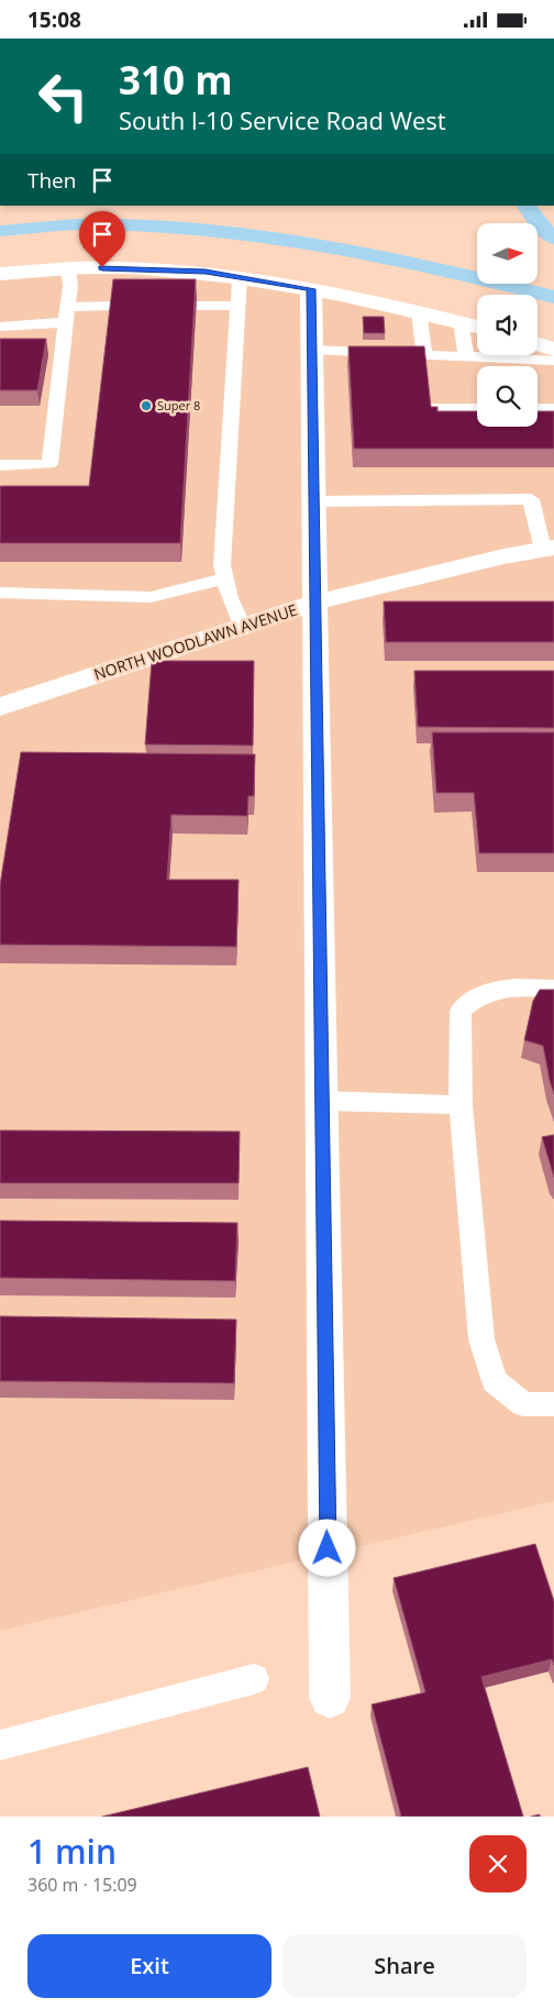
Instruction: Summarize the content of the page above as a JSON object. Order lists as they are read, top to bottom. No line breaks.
{"streets":{"street":["NORTH WOODLAWN AVENUE"]},"places":["Super 8"],"north":"right","page":{"status":"15:08","turn":["310 m","South I-10 Service Road West"],"then":"Then","heading":["1 min","360 m · 15:09"],"buttons":["Exit","Share"]}}
